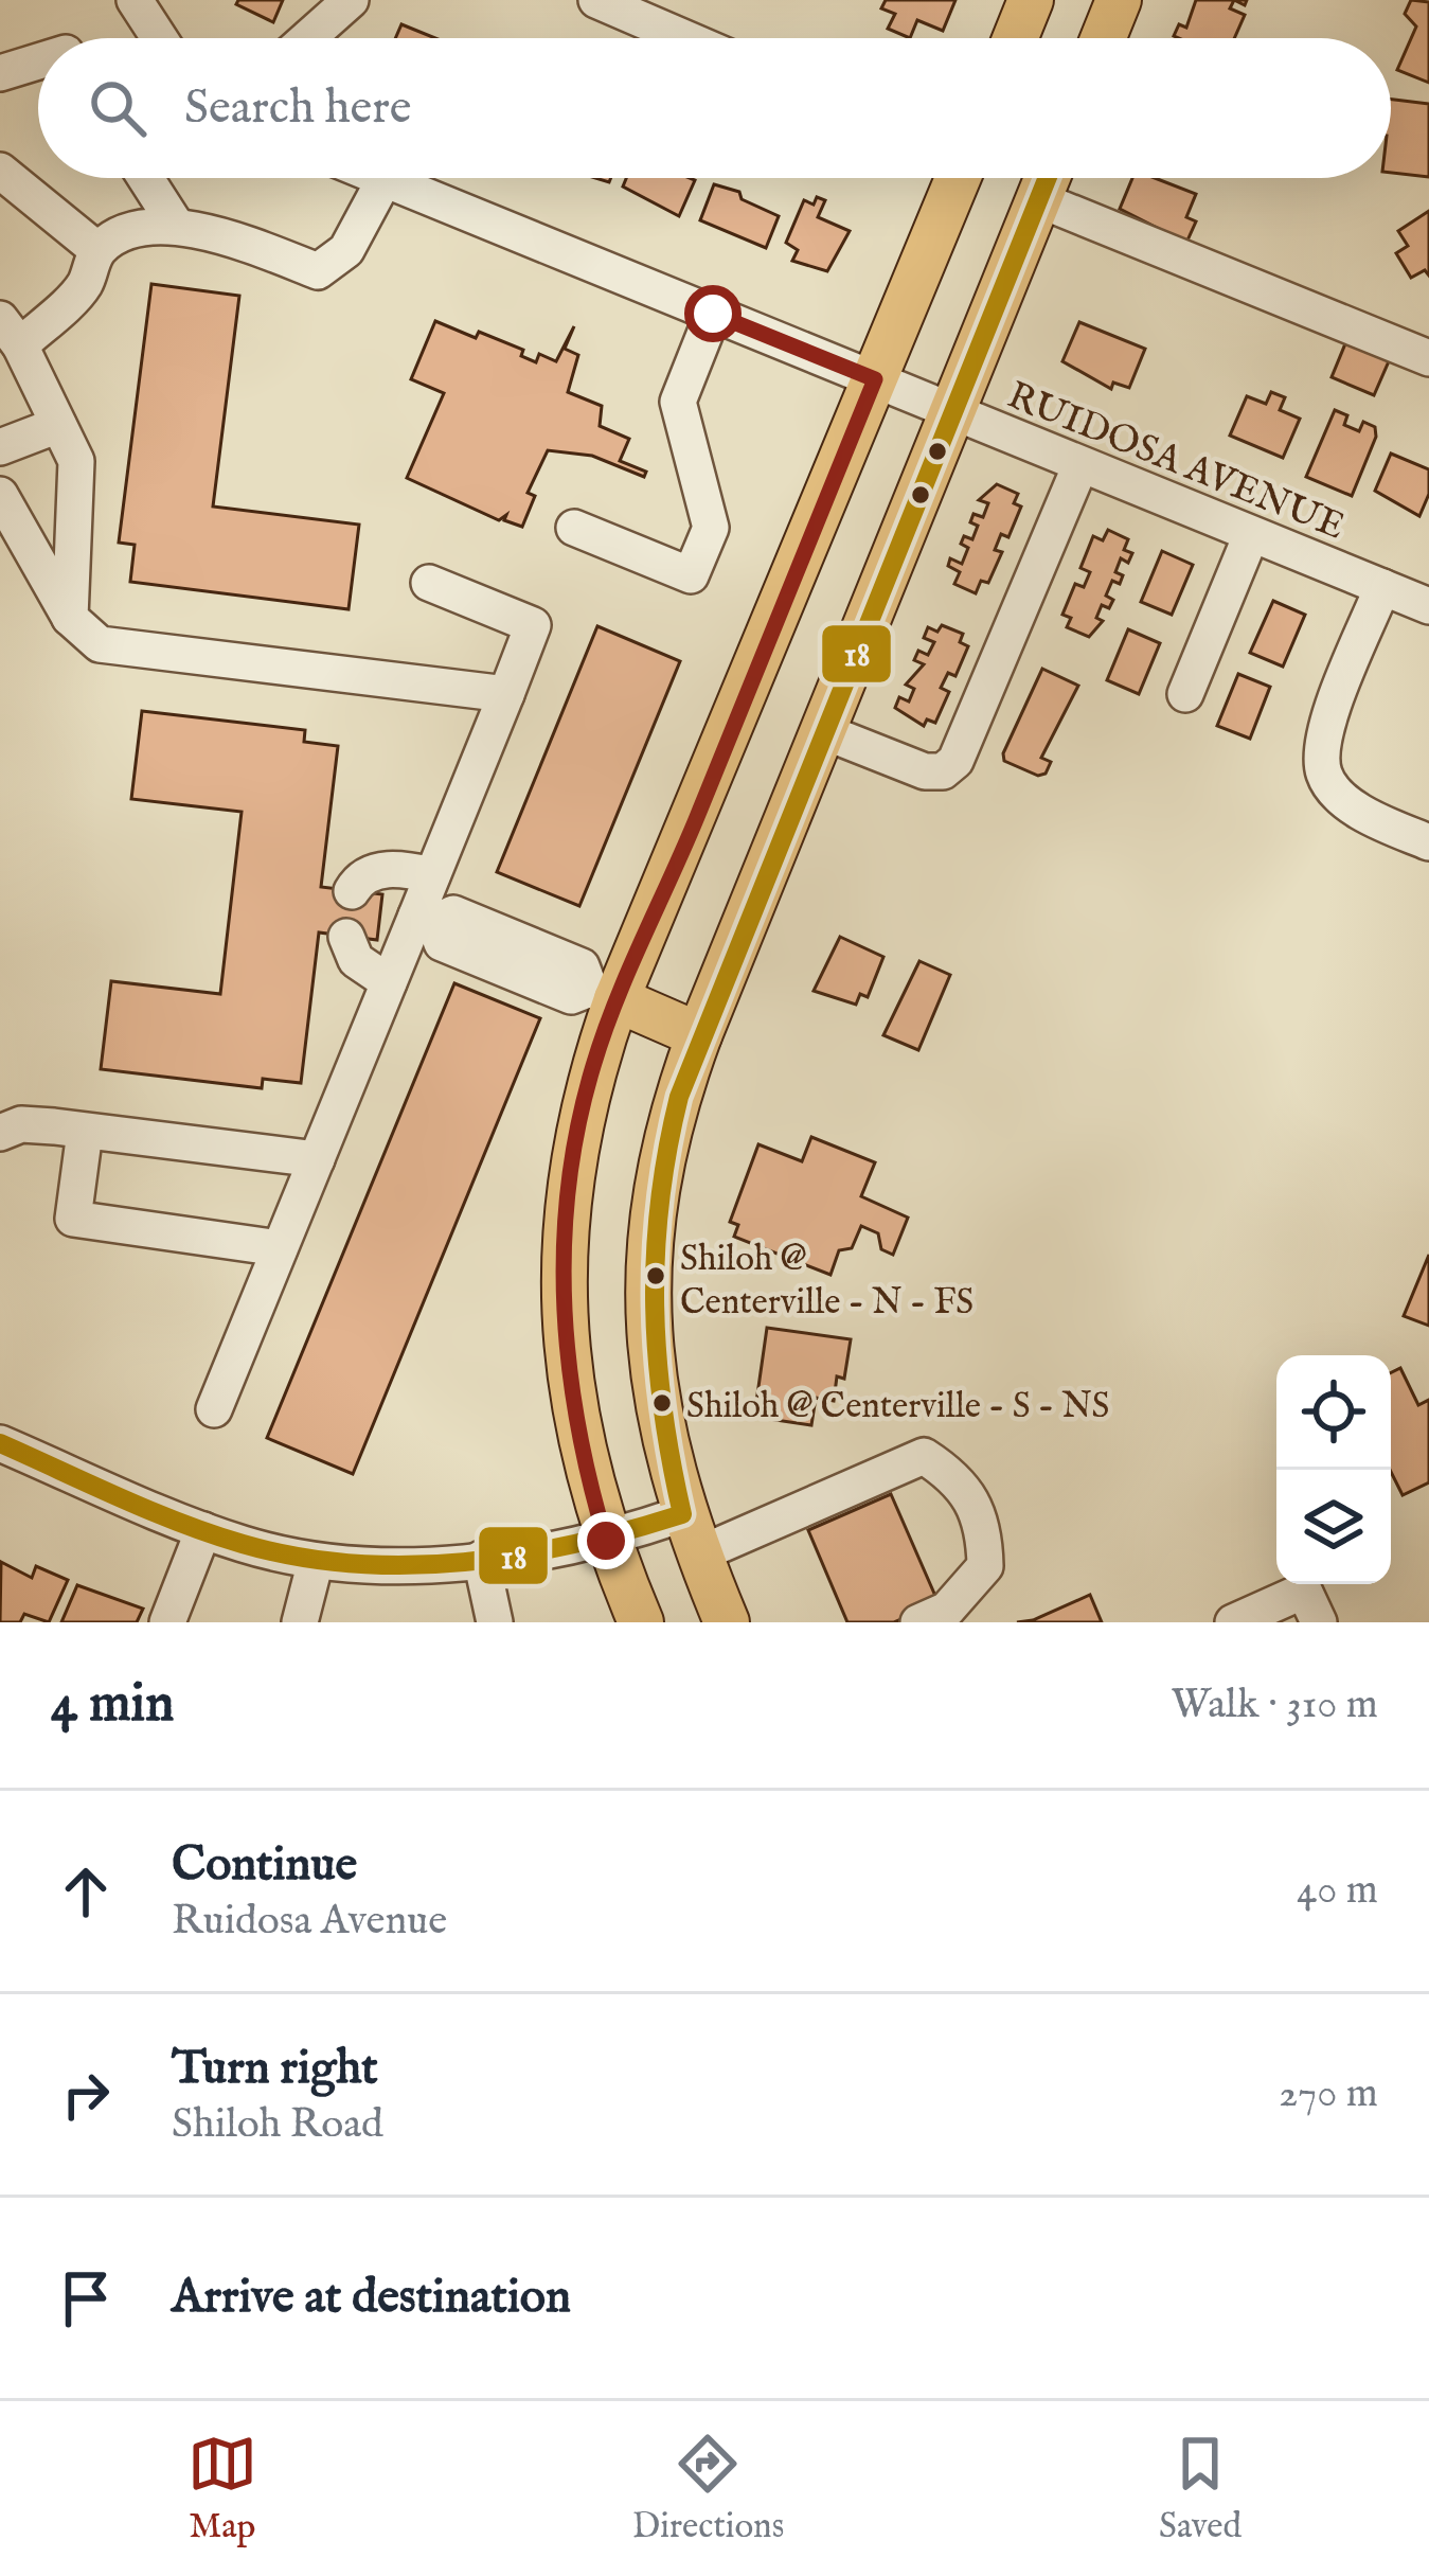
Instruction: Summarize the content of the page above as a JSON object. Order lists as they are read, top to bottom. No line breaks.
{"streets":{"street":["RUIDOSA AVENUE"]},"places":["Shiloh @ Centerville - N - FS","Shiloh @ Centerville - S - NS"],"lines":["transit line 18"],"page":{"search":"Search here","heading":["4 min","Walk · 310 m"],"list":[["Continue","Ruidosa Avenue","40 m"],["Turn right","Shiloh Road","270 m"],"Arrive at destination"],"nav":["Map","Directions","Saved"]}}
